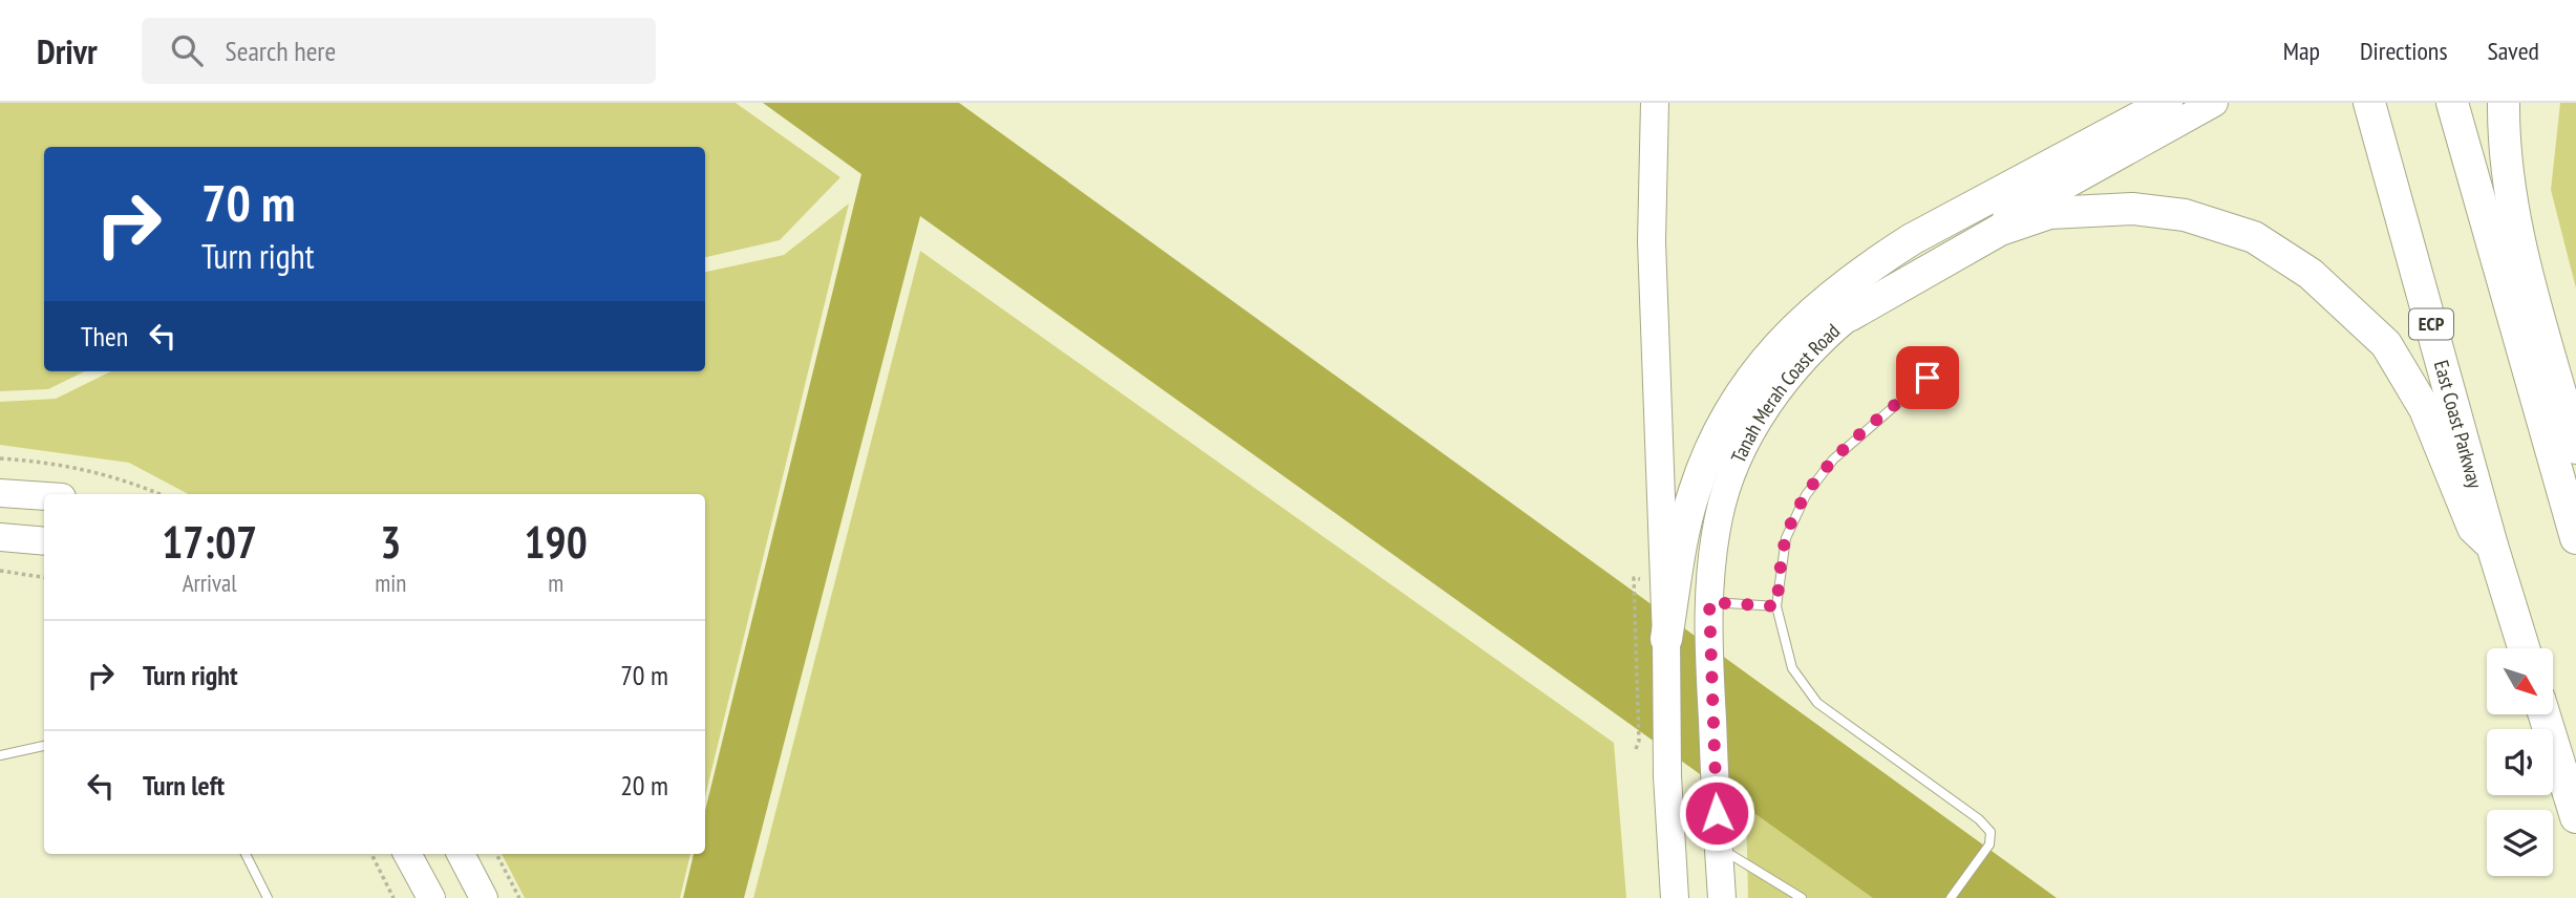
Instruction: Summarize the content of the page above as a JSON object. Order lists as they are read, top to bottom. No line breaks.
{"streets":{"highway":["ECP","East Coast Parkway"],"main road":["Tanah Merah Coast Road"]},"north":"bottom right","page":{"header":"Drivr","search":"Search here","nav":["Map","Directions","Saved"],"turn":["70 m","Turn right"],"then":"Then","eta":["17:07","Arrival","3","min","190","m"],"list":[{"name":"Turn right","value":"70 m"},{"name":"Turn left","value":"20 m"}]}}
